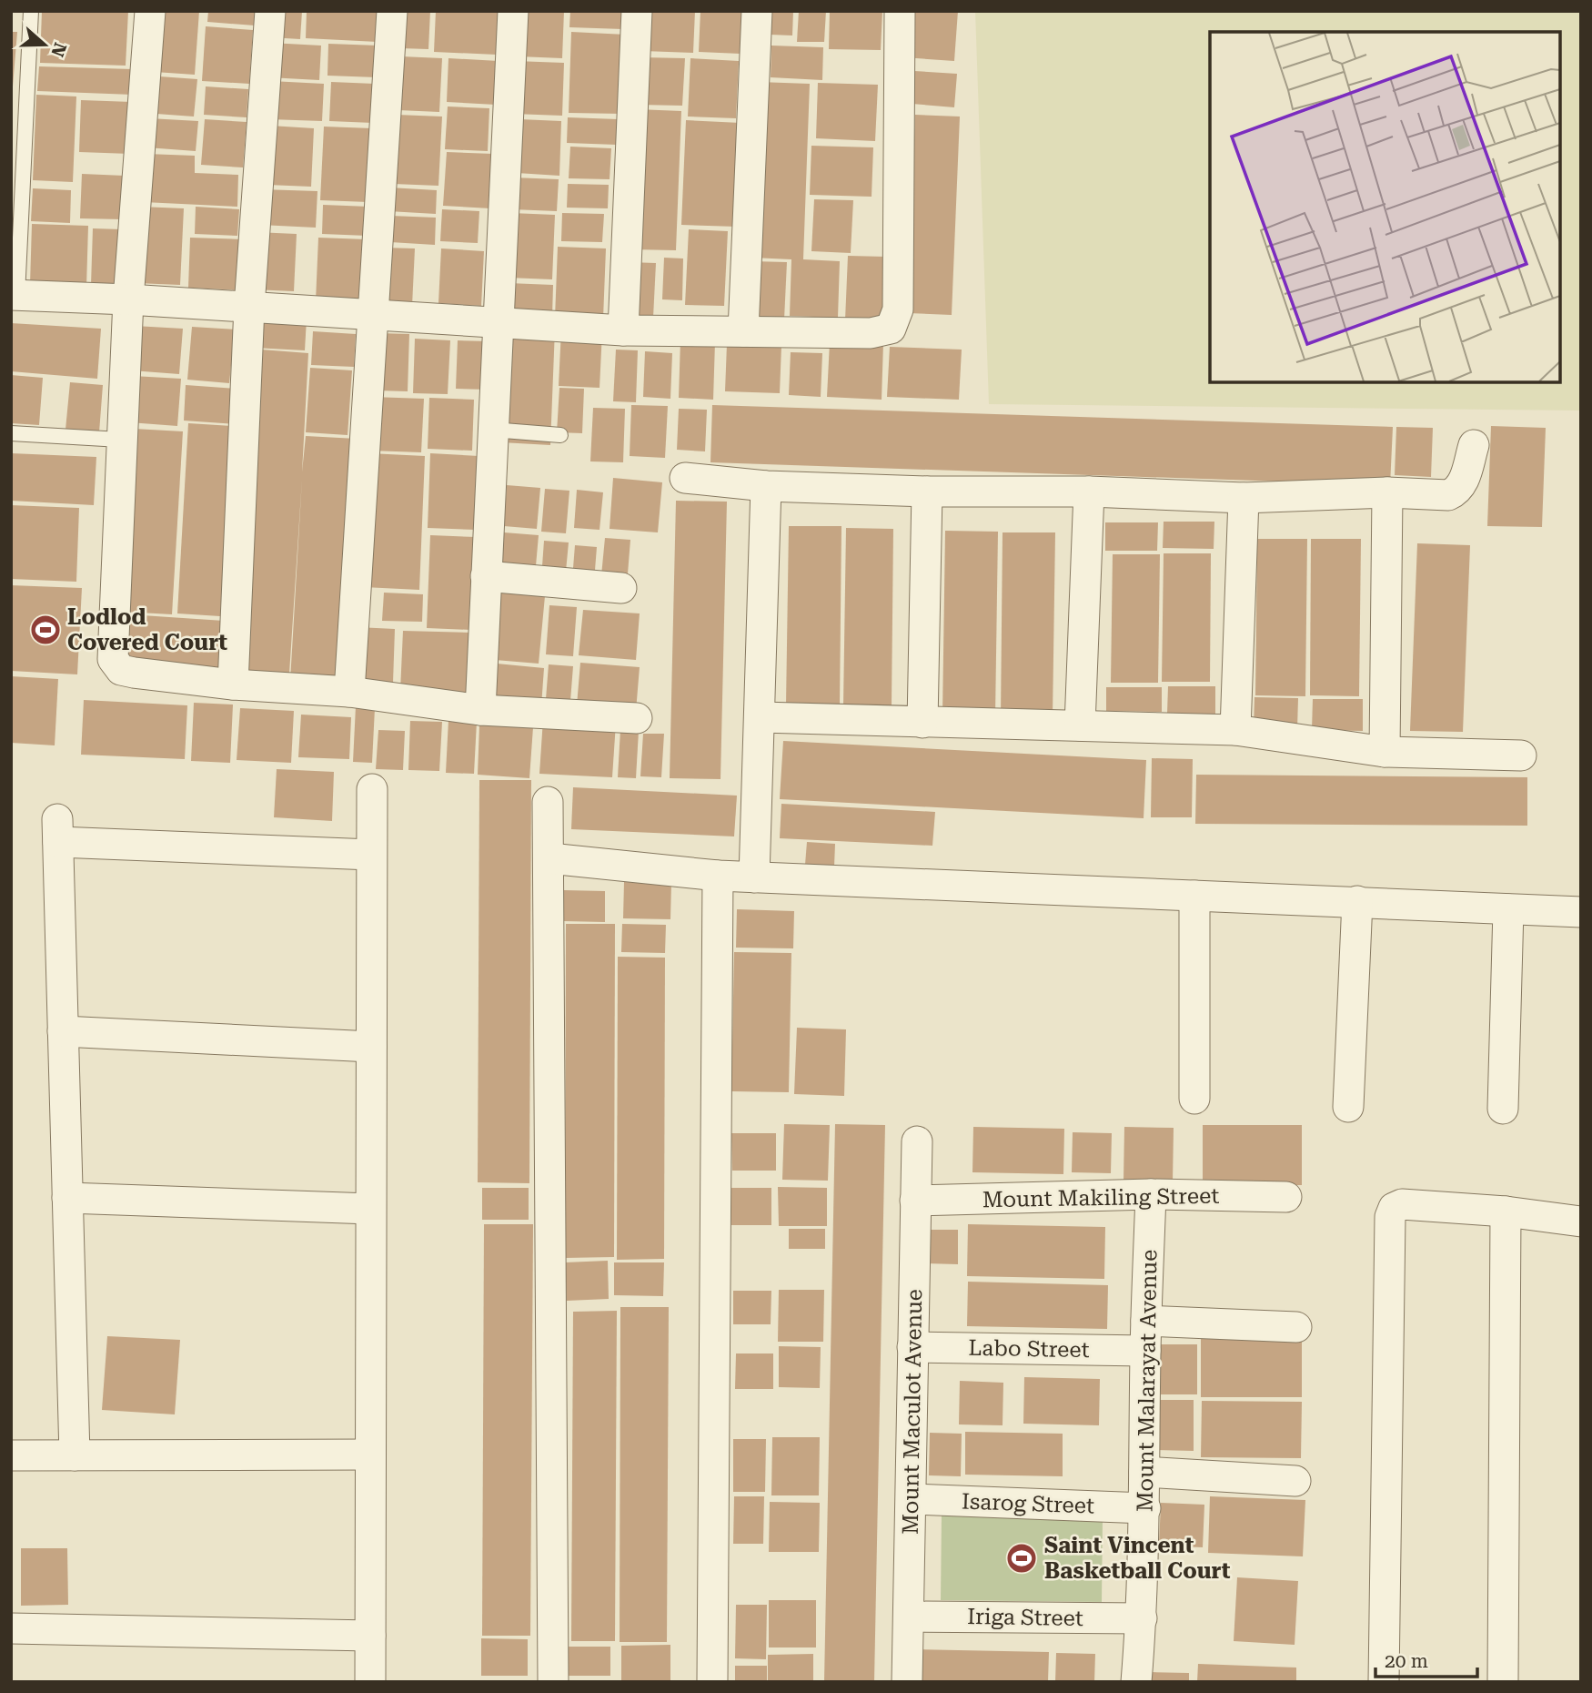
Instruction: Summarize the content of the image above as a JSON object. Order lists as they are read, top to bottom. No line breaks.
{"streets":{"street":["Mount Makiling Street","Labo Street","Mount Malarayat Avenue","Mount Maculot Avenue","Isarog Street","Iriga Street"]},"crossings":[["Mount Makiling Street","Mount Malarayat Avenue"],["Mount Makiling Street","Mount Maculot Avenue"],["Labo Street","Mount Malarayat Avenue"],["Labo Street","Mount Maculot Avenue"],["Mount Malarayat Avenue","Isarog Street"],["Mount Malarayat Avenue","Iriga Street"],["Mount Maculot Avenue","Isarog Street"],["Mount Maculot Avenue","Iriga Street"]],"places":{"sports":["Lodlod Covered Court","Saint Vincent Basketball Court"]},"scale_bar":"20 m","north":"right"}
